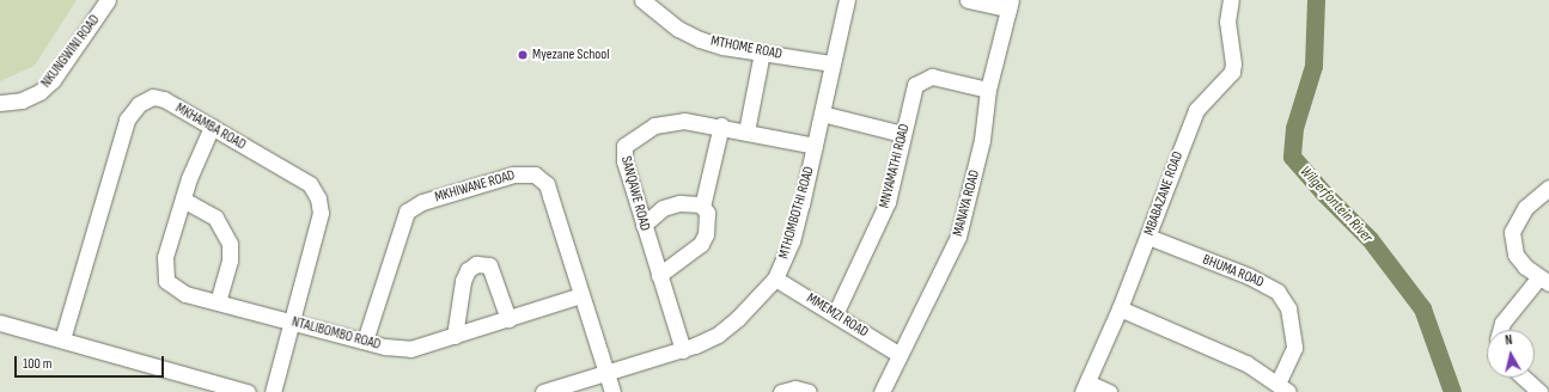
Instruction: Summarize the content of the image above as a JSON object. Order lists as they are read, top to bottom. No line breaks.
{"streets":{"street":["MTHOME ROAD","NKUNGWINI ROAD","MKHAMBA ROAD","MNYAMATHI ROAD","MKHIWANE ROAD","SANQAWE ROAD","MBABAZANE ROAD","MANAYA ROAD","MTHOMBOTHI ROAD","BHUMA ROAD","MMEMZI ROAD","NTALIBOMBO ROAD"]},"crossings":[["MTHOME ROAD","MTHOMBOTHI ROAD"],["MKHAMBA ROAD","NTALIBOMBO ROAD"],["MNYAMATHI ROAD","MANAYA ROAD"],["MNYAMATHI ROAD","MMEMZI ROAD"],["MKHIWANE ROAD","MTHOMBOTHI ROAD"],["MKHIWANE ROAD","NTALIBOMBO ROAD"],["SANQAWE ROAD","MTHOMBOTHI ROAD"],["MBABAZANE ROAD","BHUMA ROAD"],["MANAYA ROAD","MMEMZI ROAD"],["MTHOMBOTHI ROAD","MMEMZI ROAD"]],"water":["Wilgerfontein River"],"places":["Myezane School"],"scale_bar":"100 m","north":"top"}
